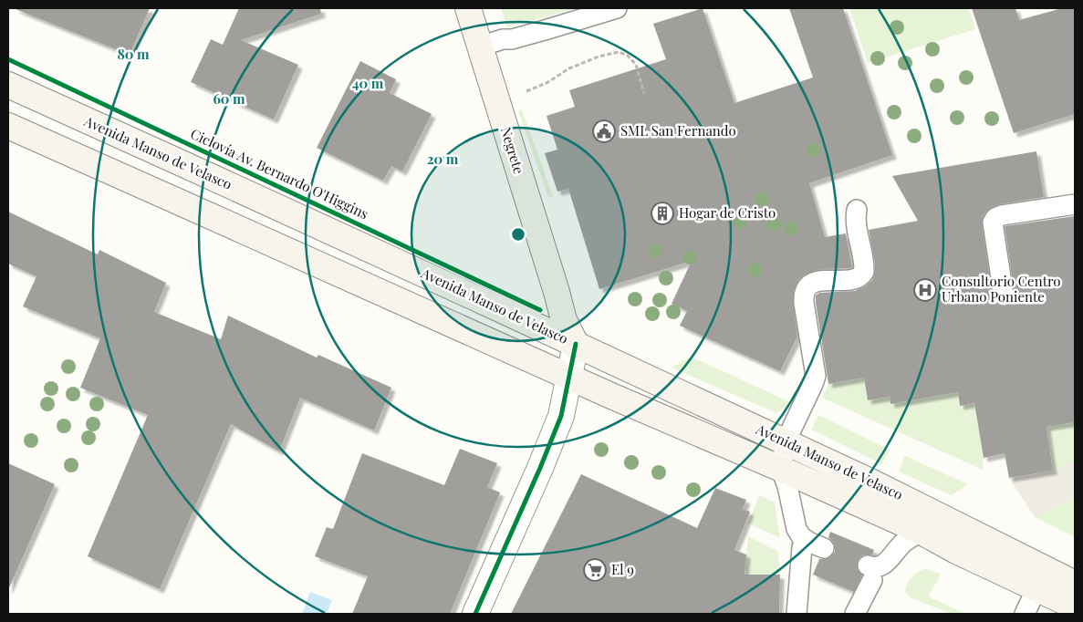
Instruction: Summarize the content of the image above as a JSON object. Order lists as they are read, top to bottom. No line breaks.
{"streets":{"main road":["Negrete","Avenida Manso de Velasco"],"cycle path":["Ciclovía Av. Bernardo O'Higgins"]},"crossings":[["Negrete","Avenida Manso de Velasco"]],"places":{"public building":["SML San Fernando"],"building":["Hogar de Cristo"],"hospital":["Consultorio Centro Urbano Poniente"],"supermarket":["El 9"]},"rings":["80 m","40 m","60 m","20 m"]}
